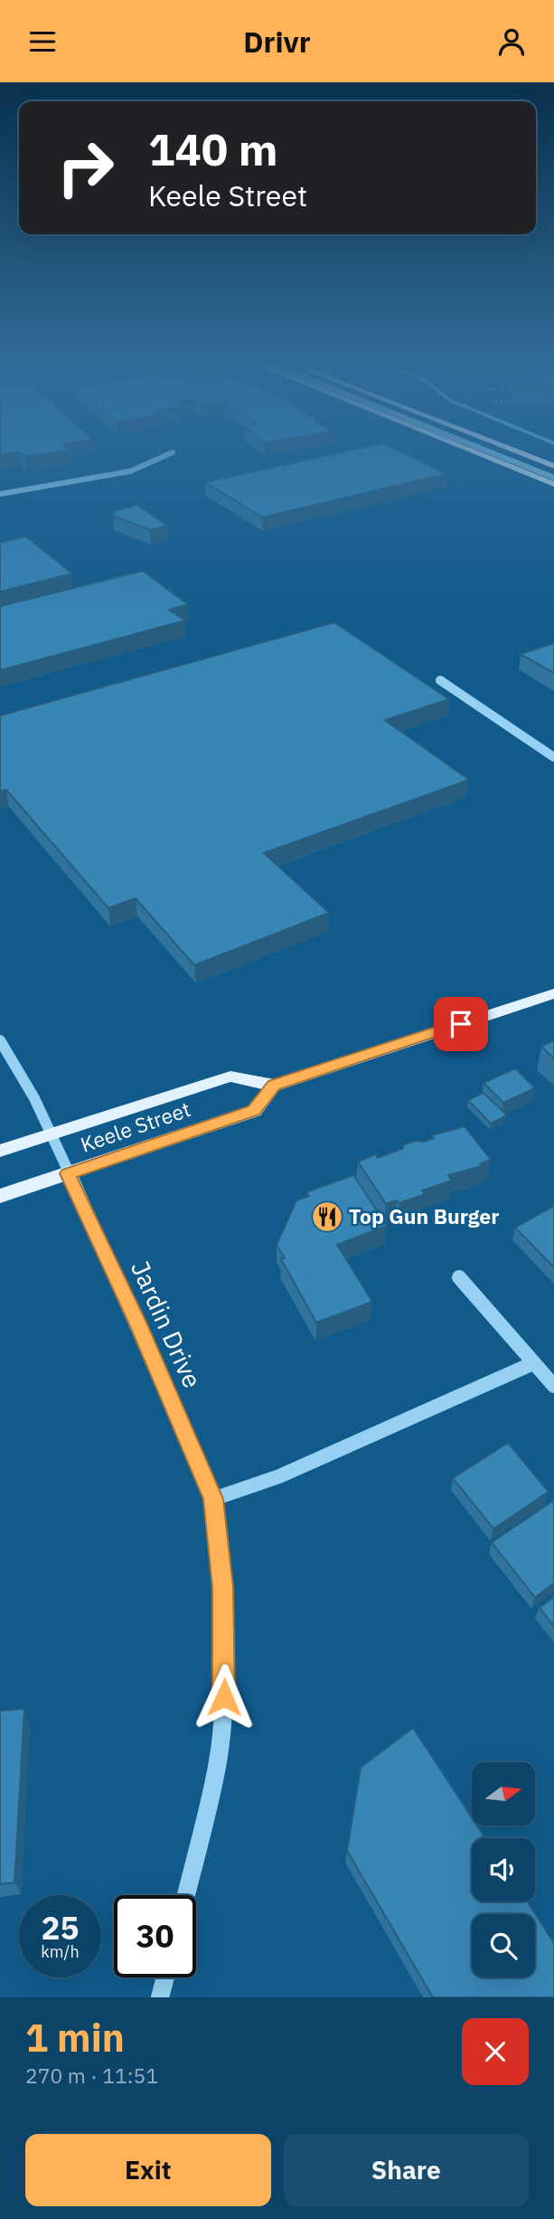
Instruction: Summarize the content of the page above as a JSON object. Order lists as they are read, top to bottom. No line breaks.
{"streets":{"main road":["Keele Street"],"street":["Jardin Drive"]},"crossings":[["Keele Street","Jardin Drive"]],"places":{"restaurant":["Top Gun Burger"]},"north":"right","page":{"header":"Drivr","turn":["140 m","Keele Street"],"speed":"25 km/h","limit":"30","heading":["1 min","270 m · 11:51"],"buttons":["Exit","Share"]}}
